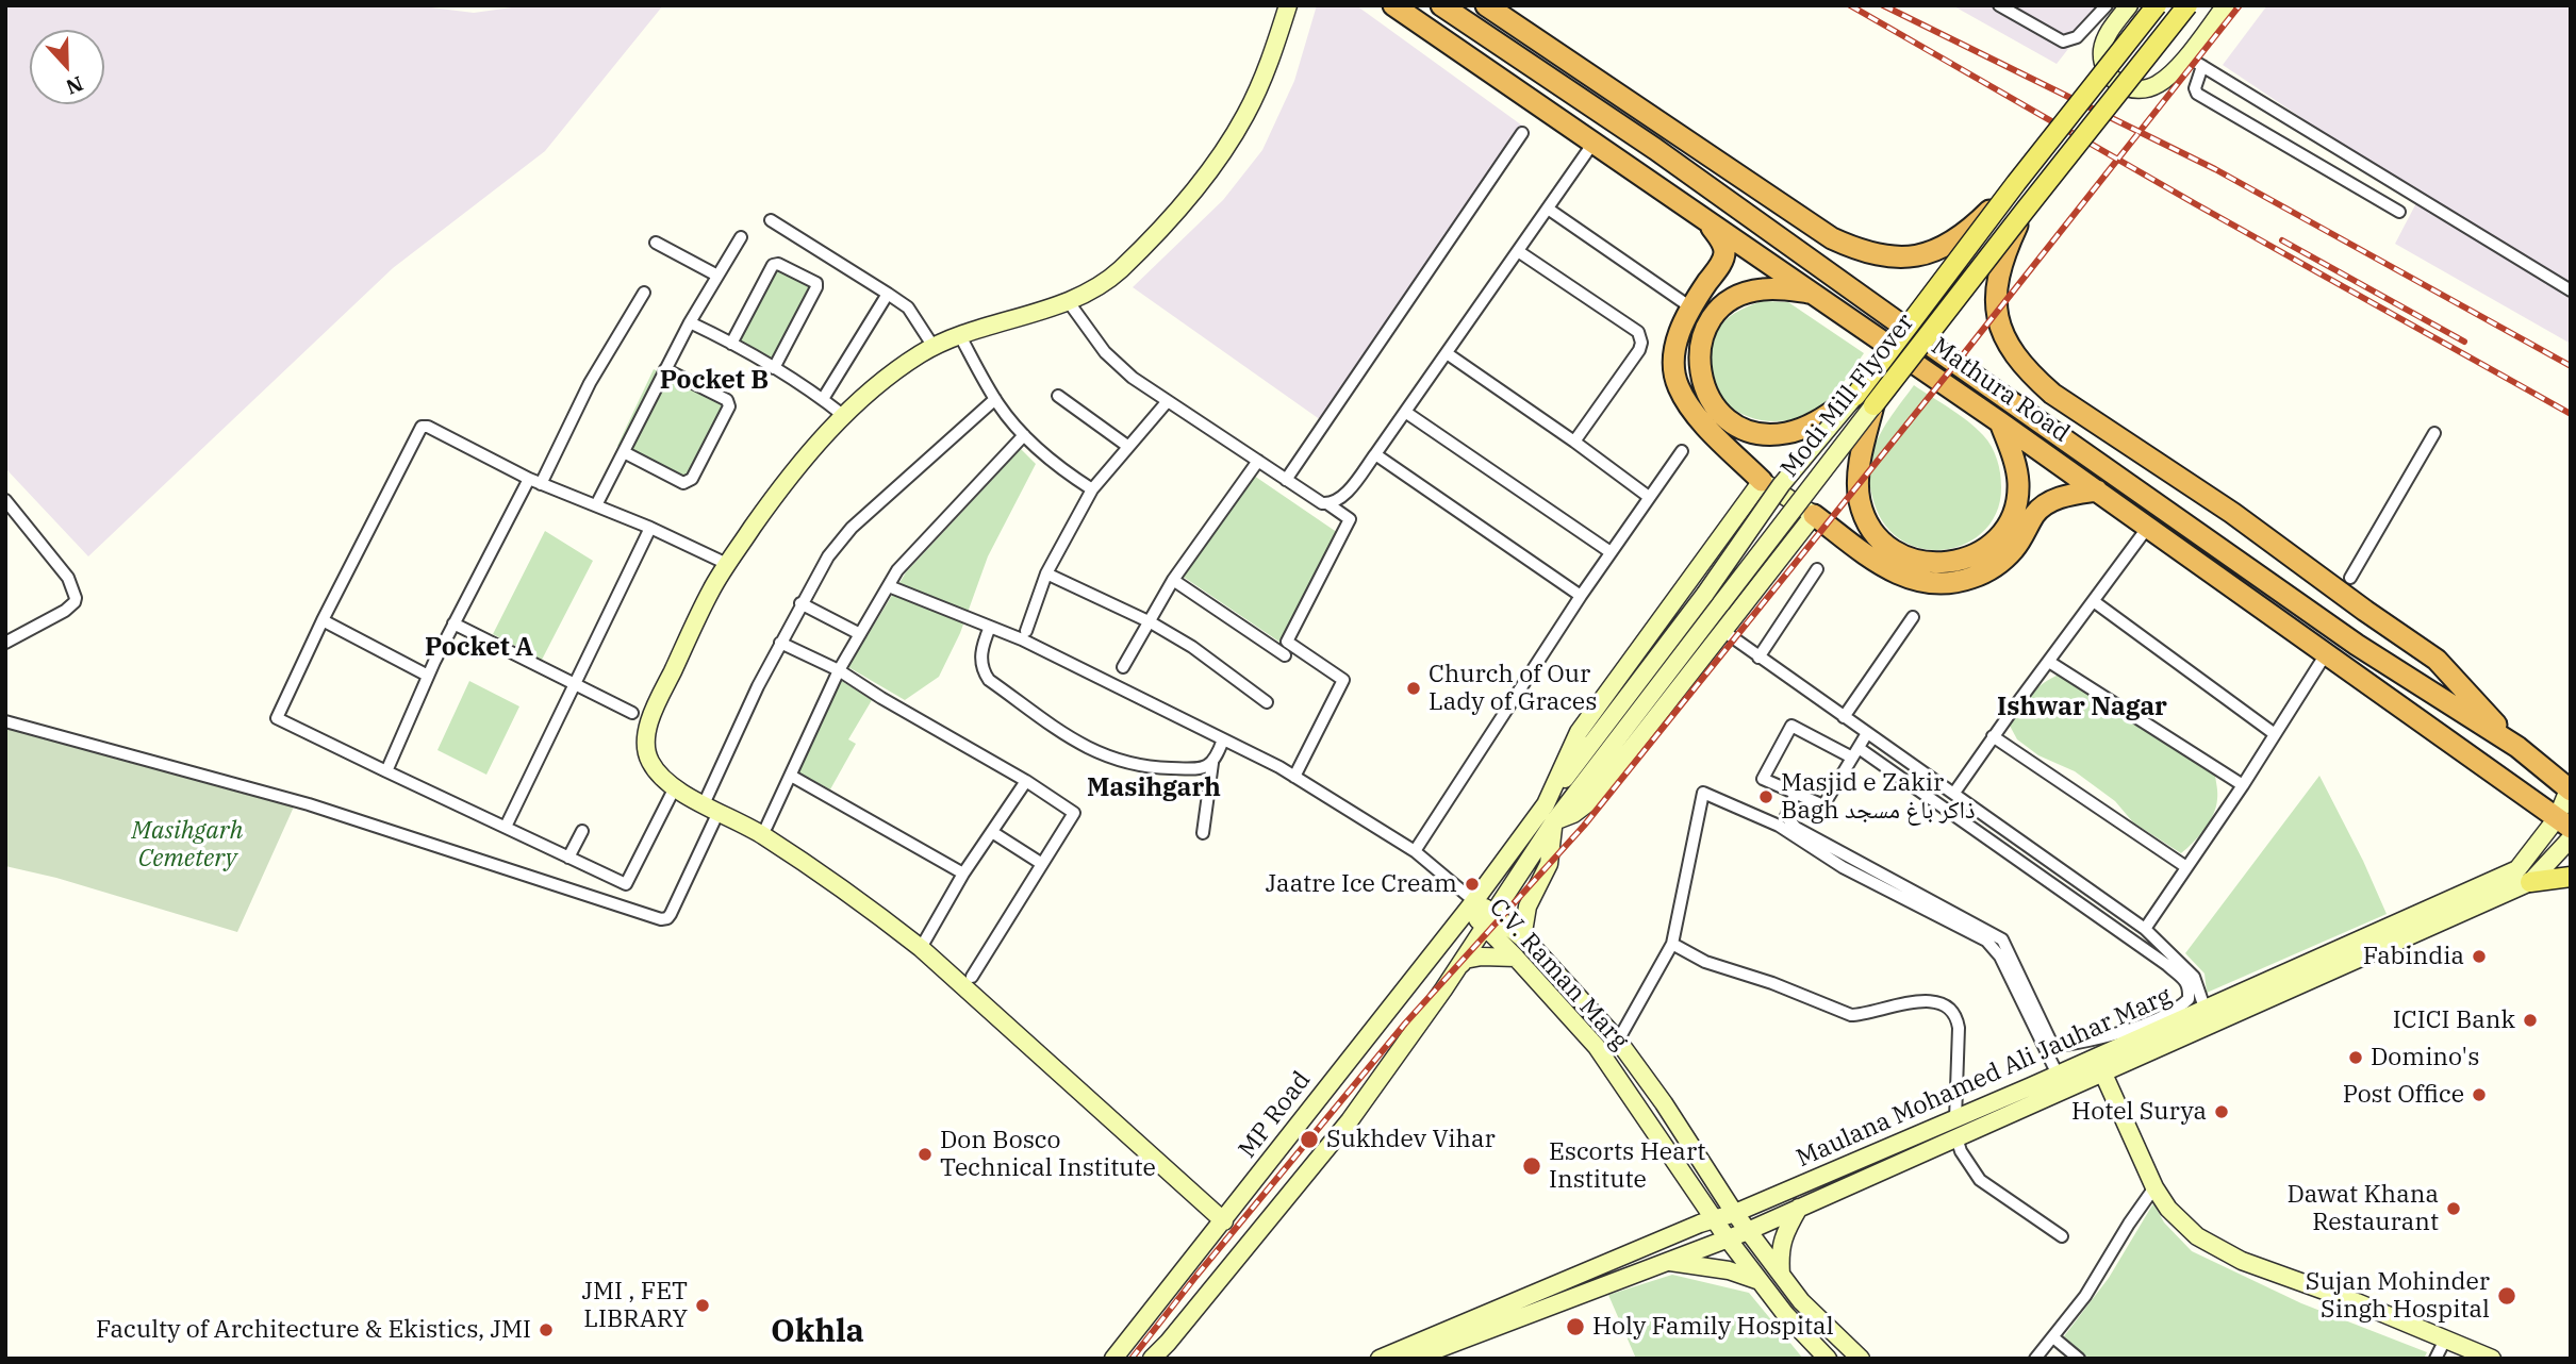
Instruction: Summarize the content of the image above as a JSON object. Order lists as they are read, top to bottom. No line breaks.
{"streets":{"highway":["Mathura Road"],"main road":["Modi Mill Flyover","C.V. Raman Marg","Maulana Mohamed Ali Jauhar Marg","MP Road"]},"crossings":[["Mathura Road","Maulana Mohamed Ali Jauhar Marg"],["Modi Mill Flyover","C.V. Raman Marg"],["Modi Mill Flyover","MP Road"],["C.V. Raman Marg","Maulana Mohamed Ali Jauhar Marg"],["C.V. Raman Marg","MP Road"]],"districts":["Pocket B","Pocket A","Ishwar Nagar","Masihgarh","Okhla"],"parks":["Masihgarh Cemetery"],"places":["Church of Our Lady of Graces","Masjid e Zakir Bagh ذاکر باغ مسجد","Jaatre Ice Cream","Fabindia","ICICI Bank","Domino's","Post Office","Hotel Surya","Sukhdev Vihar","Don Bosco Technical Institute","Escorts Heart Institute","Dawat Khana Restaurant","Sujan Mohinder Singh Hospital","JMI , FET LIBRARY","Holy Family Hospital","Faculty of Architecture & Ekistics, JMI"],"north":"bottom"}
